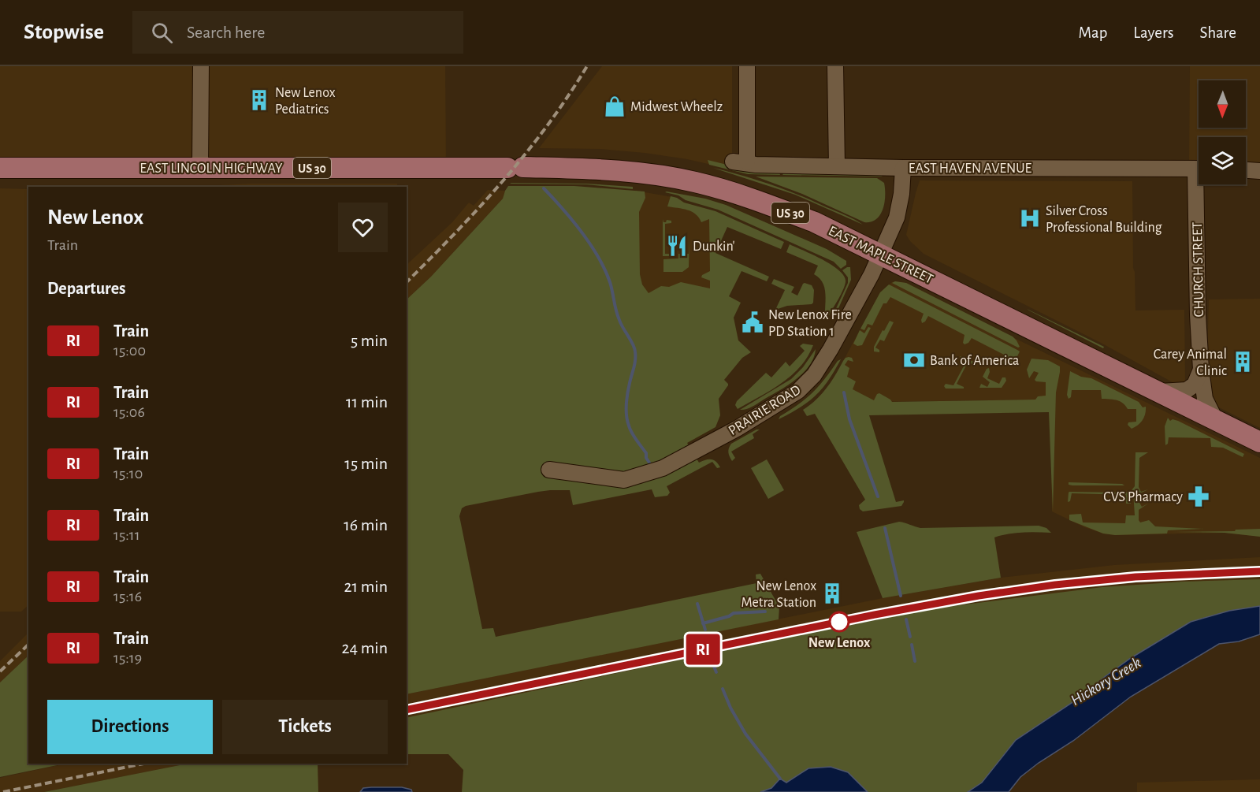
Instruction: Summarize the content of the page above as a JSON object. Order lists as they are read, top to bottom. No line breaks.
{"streets":{"main road":["EAST LINCOLN HIGHWAY","US 30","EAST MAPLE STREET"],"street":["EAST HAVEN AVENUE","CHURCH STREET","PRAIRIE ROAD"]},"crossings":[["EAST LINCOLN HIGHWAY","EAST MAPLE STREET"],["US 30","EAST MAPLE STREET"],["US 30","CHURCH STREET"],["EAST HAVEN AVENUE","PRAIRIE ROAD"],["EAST MAPLE STREET","PRAIRIE ROAD"]],"water":["Hickory Creek"],"places":{"building":["New Lenox Pediatrics","Carey Animal Clinic","New Lenox Metra Station"],"shop":["Midwest Wheelz"],"hospital":["Silver Cross Professional Building"],"restaurant":["Dunkin'"],"public building":["New Lenox Fire PD Station 1"],"bank":["Bank of America"],"pharmacy":["CVS Pharmacy"],"other":["New Lenox"]},"north":"bottom","page":{"header":"Stopwise","search":"Search here","nav":["Map","Layers","Share"],"on_map":"RI","heading":[["New Lenox","Train"],"Departures"],"list":[{"mark":"RI","name":"Train","note":"15:00","value":"5 min"},{"mark":"RI","name":"Train","note":"15:06","value":"11 min"},{"mark":"RI","name":"Train","note":"15:10","value":"15 min"},{"mark":"RI","name":"Train","note":"15:11","value":"16 min"},{"mark":"RI","name":"Train","note":"15:16","value":"21 min"},{"mark":"RI","name":"Train","note":"15:19","value":"24 min"}],"buttons":["Directions","Tickets"]}}
